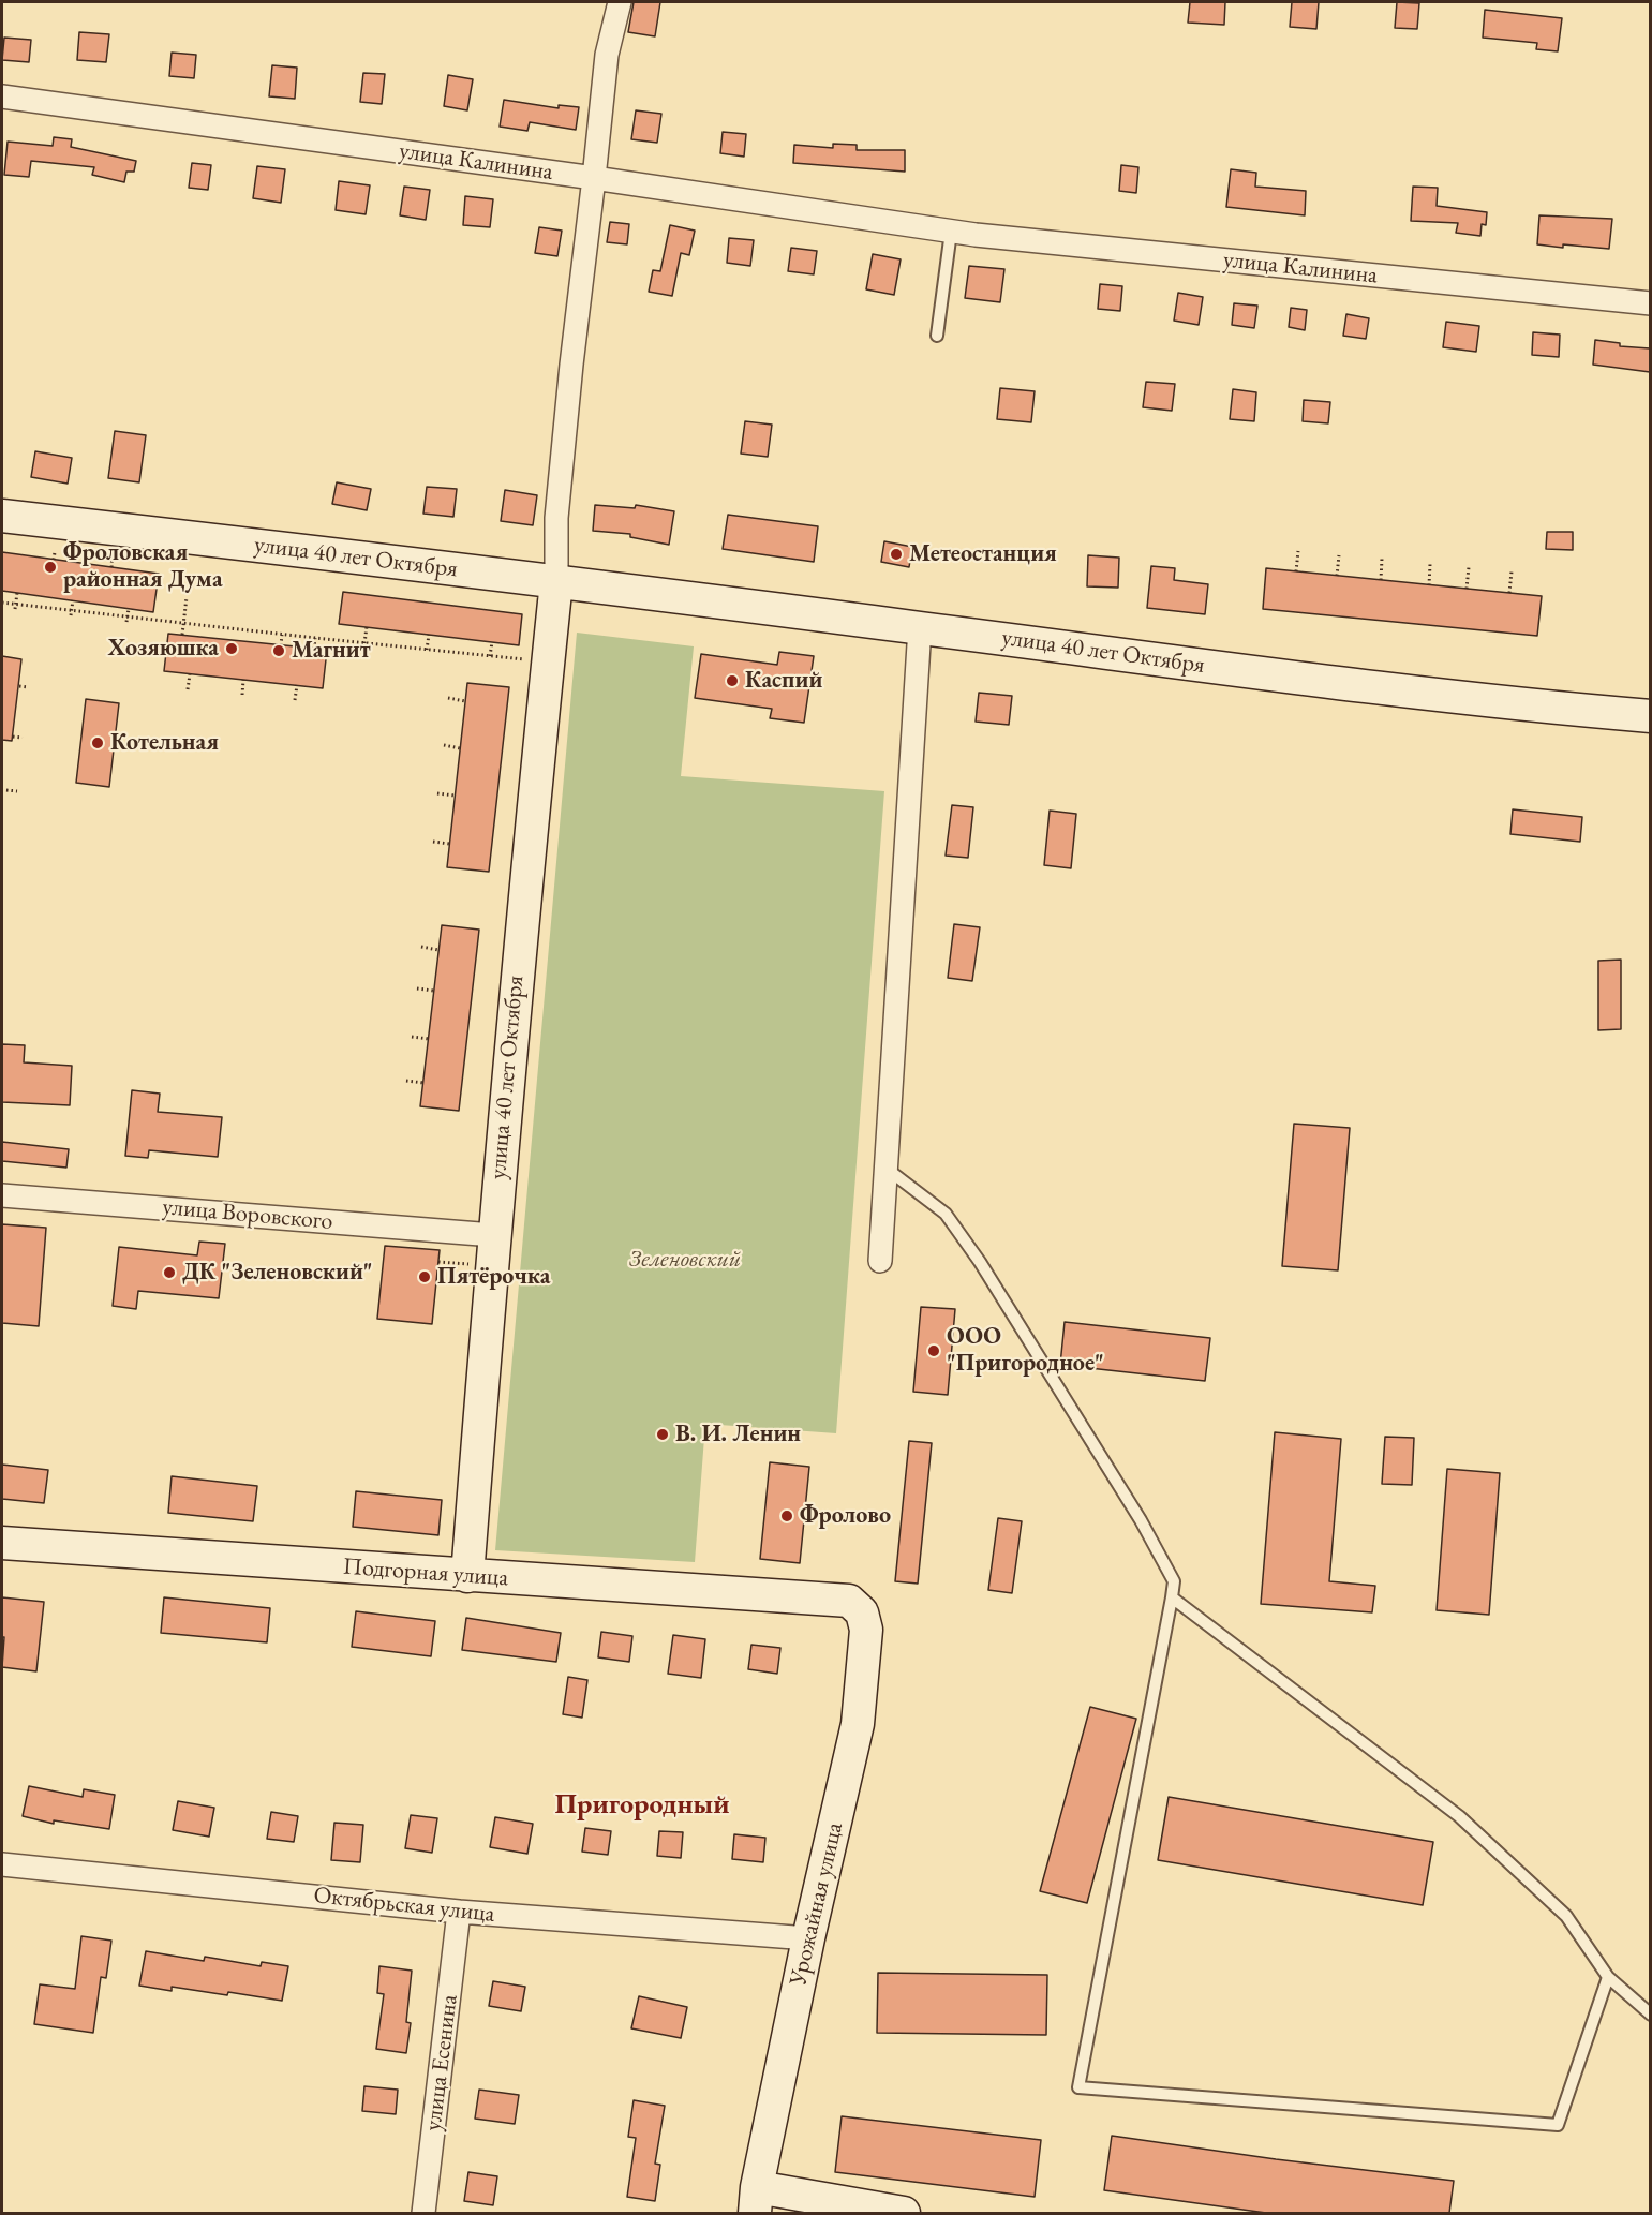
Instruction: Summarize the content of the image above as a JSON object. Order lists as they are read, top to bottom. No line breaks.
{"streets":{"street":["улица Калинина","улица 40 лет Октября","улица Воровского","Подгорная улица","Урожайная улица","Октябрьская улица","улица Есенина"]},"crossings":[["улица 40 лет Октября","улица Воровского"],["улица 40 лет Октября","Подгорная улица"],["Подгорная улица","Урожайная улица"],["Урожайная улица","Октябрьская улица"],["Октябрьская улица","улица Есенина"]],"districts":["Пригородный"],"parks":["Зеленовский"],"places":["Метеостанция","Фроловская районная Дума","Хозяюшка","Магнит","Каспий","Котельная","ДК \"Зеленовский\"","Пятёрочка","ООО \"Пригородное\"","В. И. Ленин","Фролово"]}
